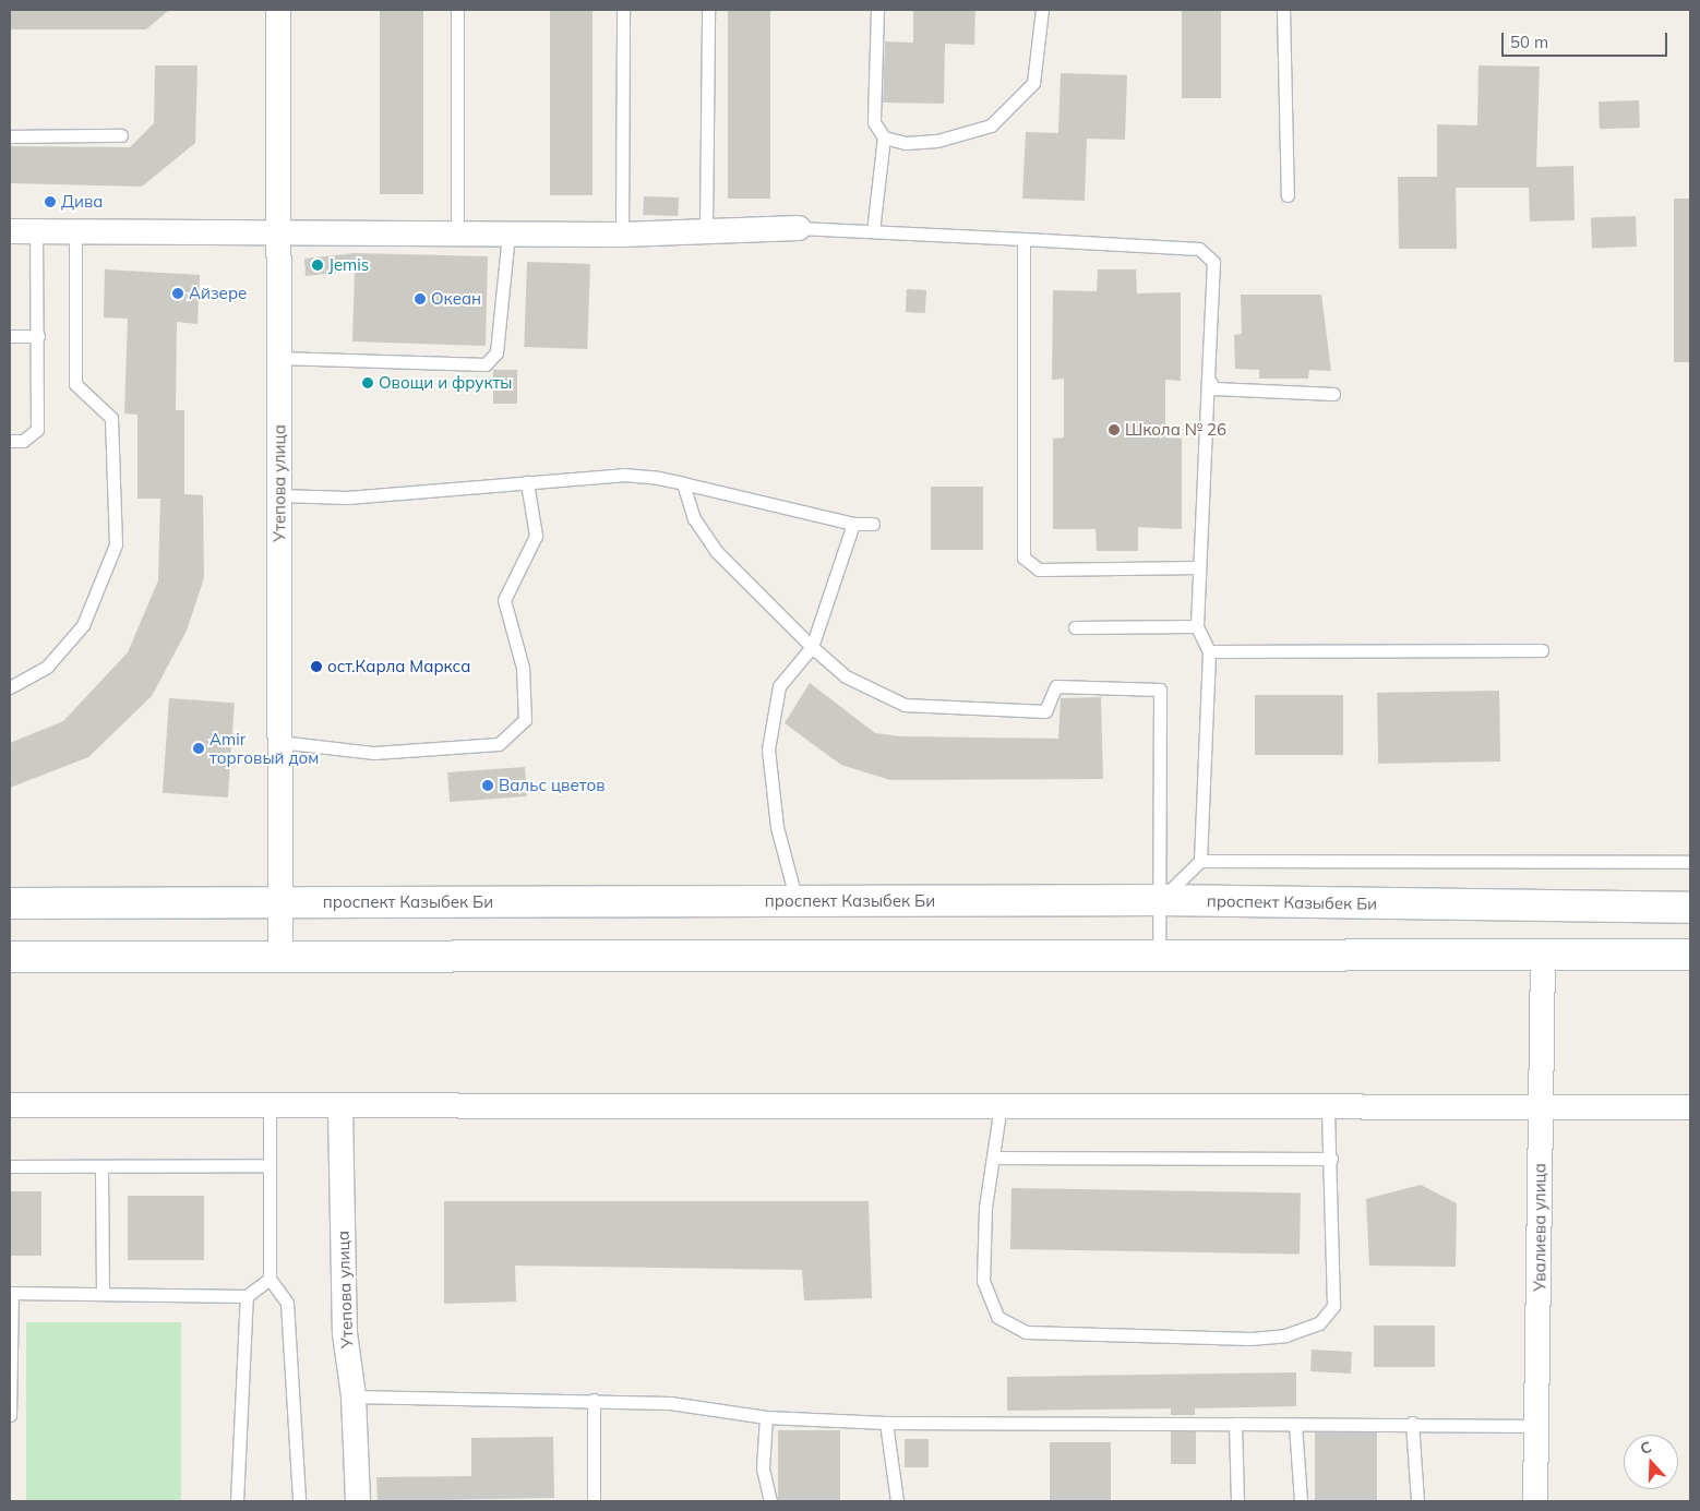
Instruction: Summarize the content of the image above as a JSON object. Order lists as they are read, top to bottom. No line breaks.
{"streets":{"street":["Утепова улица","проспект Казыбек Би","Увалиева улица"]},"crossings":[["Утепова улица","проспект Казыбек Би"]],"places":["Дива","Jemis","Айзере","Океан","Овощи и фрукты","Школа № 26","ост.Карла Маркса","Amir торговый дом","Вальс цветов"],"scale_bar":"50 m","north":"top"}
